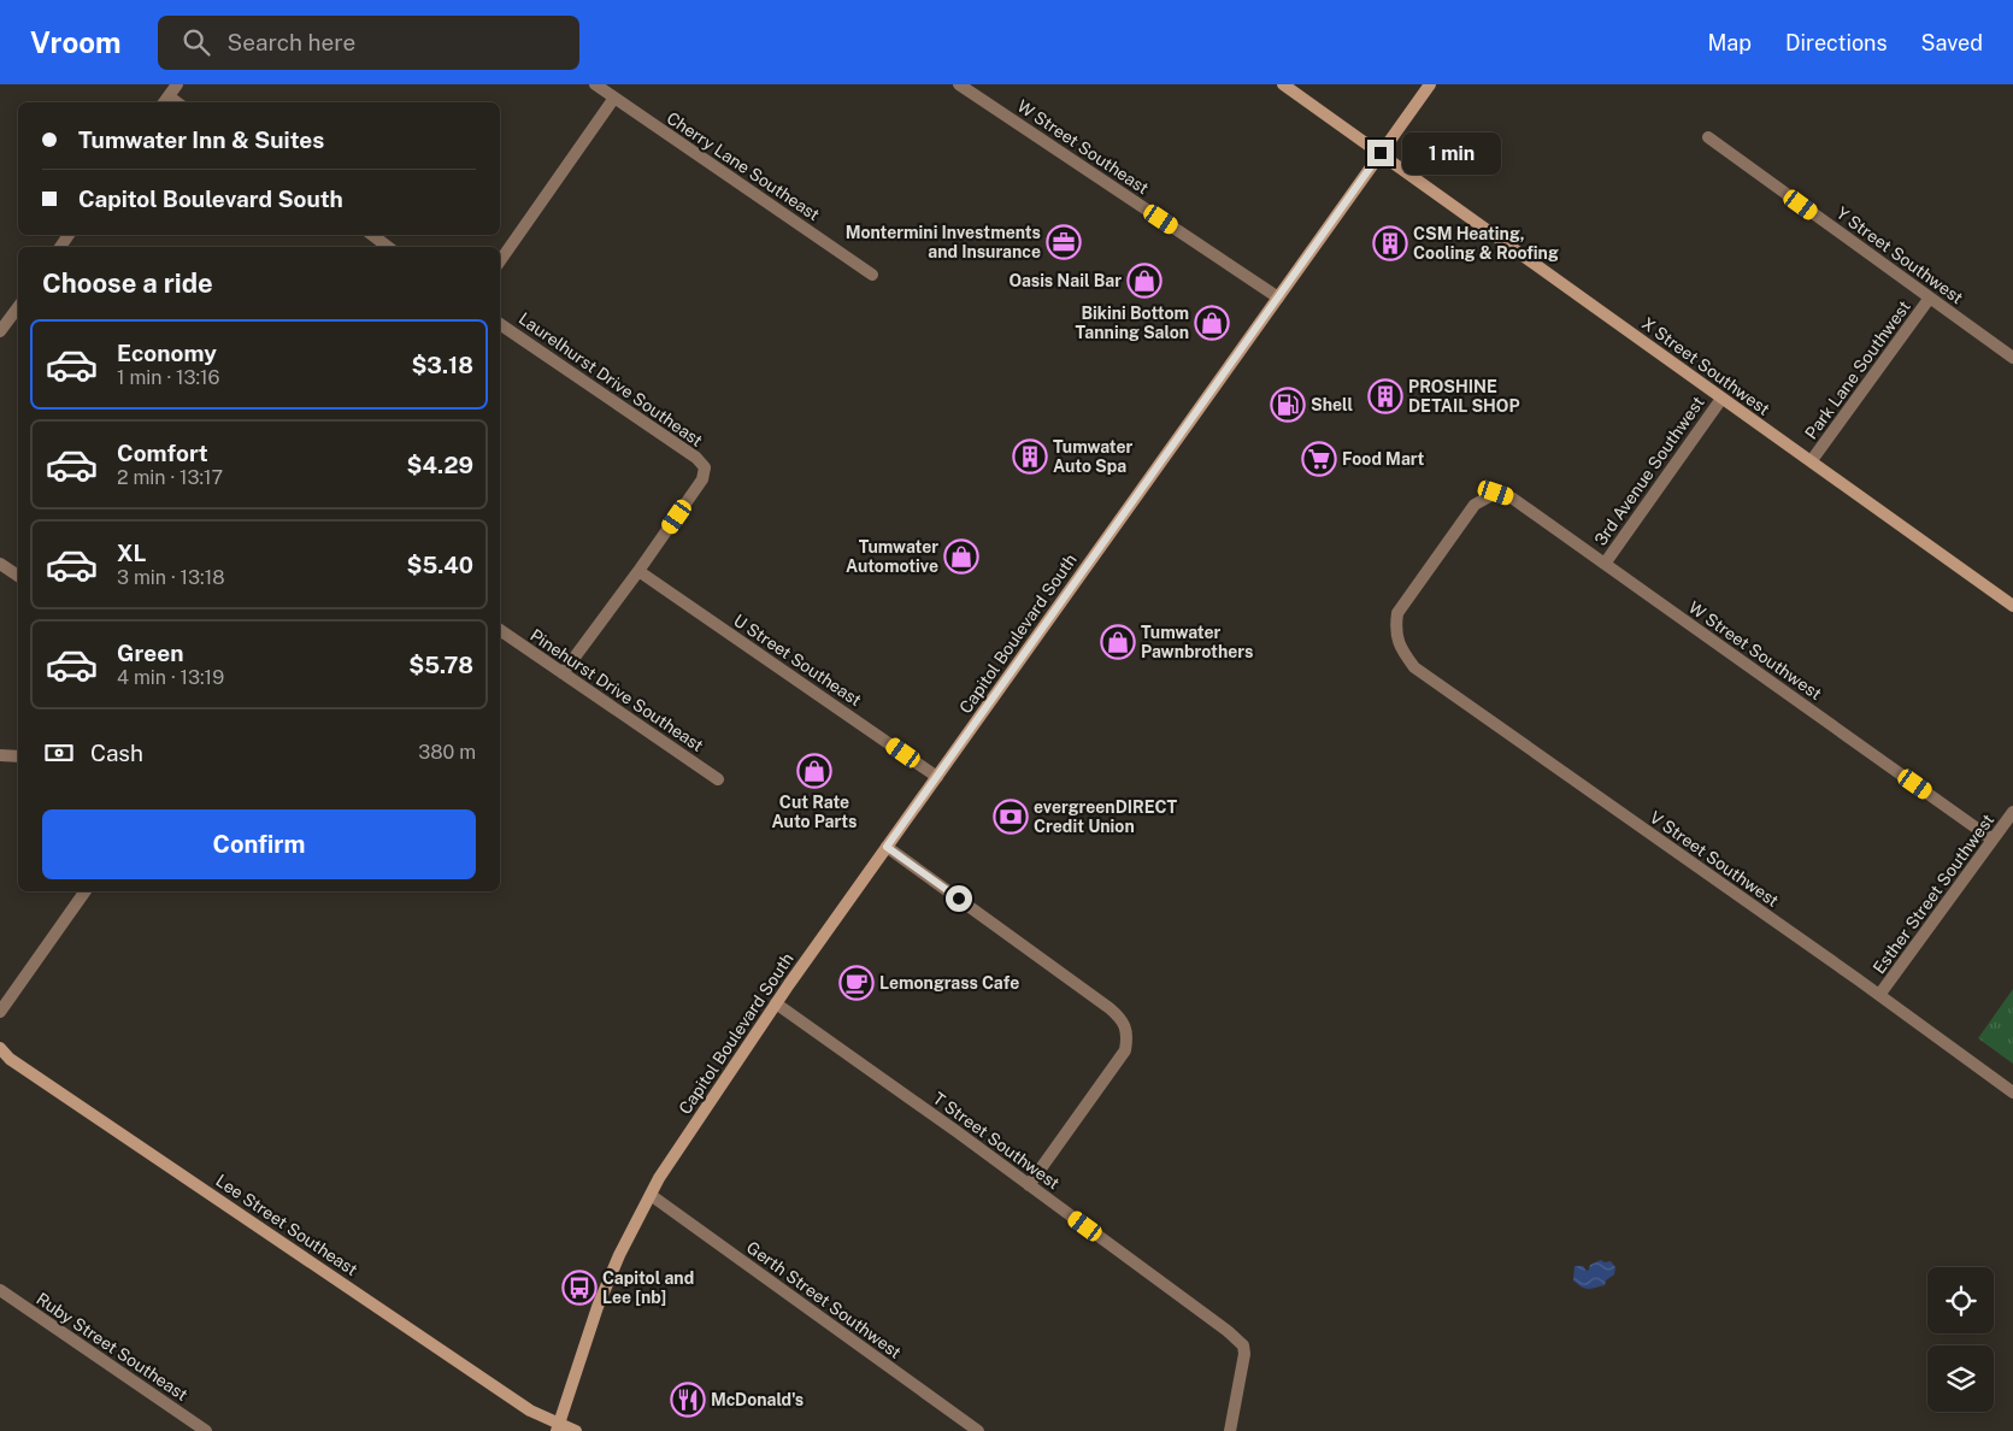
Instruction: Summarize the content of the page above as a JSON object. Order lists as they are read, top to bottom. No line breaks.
{"streets":{"main road":["X Street Southwest","Capitol Boulevard South","Lee Street Southeast"],"street":["W Street Southeast","Cherry Lane Southeast","Y Street Southwest","Park Lane Southwest","Laurelhurst Drive Southeast","3rd Avenue Southwest","W Street Southwest","U Street Southeast","Pinehurst Drive Southeast","V Street Southwest","Esther Street Southwest","T Street Southwest","Gerth Street Southwest","Ruby Street Southeast"]},"crossings":[["W Street Southeast","Capitol Boulevard South"],["Y Street Southwest","Park Lane Southwest"],["X Street Southwest","Park Lane Southwest"],["X Street Southwest","3rd Avenue Southwest"],["X Street Southwest","Capitol Boulevard South"],["Laurelhurst Drive Southeast","U Street Southeast"],["3rd Avenue Southwest","W Street Southwest"],["Capitol Boulevard South","U Street Southeast"],["Capitol Boulevard South","T Street Southwest"],["Capitol Boulevard South","Gerth Street Southwest"],["W Street Southwest","V Street Southwest"],["W Street Southwest","Esther Street Southwest"],["V Street Southwest","Esther Street Southwest"]],"places":{"office":["Montermini Investments and Insurance"],"building":["CSM Heating, Cooling & Roofing","PROSHINE DETAIL SHOP","Tumwater Auto Spa"],"shop":["Oasis Nail Bar","Bikini Bottom Tanning Salon","Tumwater Automotive","Tumwater Pawnbrothers","Cut Rate Auto Parts"],"fuel station":["Shell"],"supermarket":["Food Mart"],"bank":["evergreenDIRECT Credit Union"],"cafe":["Lemongrass Cafe"],"bus stop":["Capitol and Lee [nb]"],"restaurant":["McDonald's"]},"page":{"header":"Vroom","search":"Search here","nav":["Map","Directions","Saved"],"banner":["Tumwater Inn & Suites","Capitol Boulevard South"],"bubble":"1 min","heading":"Choose a ride","list":[{"name":"Economy","note":"1 min · 13:16","value":"$3.18"},{"name":"Comfort","note":"2 min · 13:17","value":"$4.29"},{"name":"XL","note":"3 min · 13:18","value":"$5.40"},{"name":"Green","note":"4 min · 13:19","value":"$5.78"}],"pay":["Cash","380 m"],"buttons":"Confirm"}}
